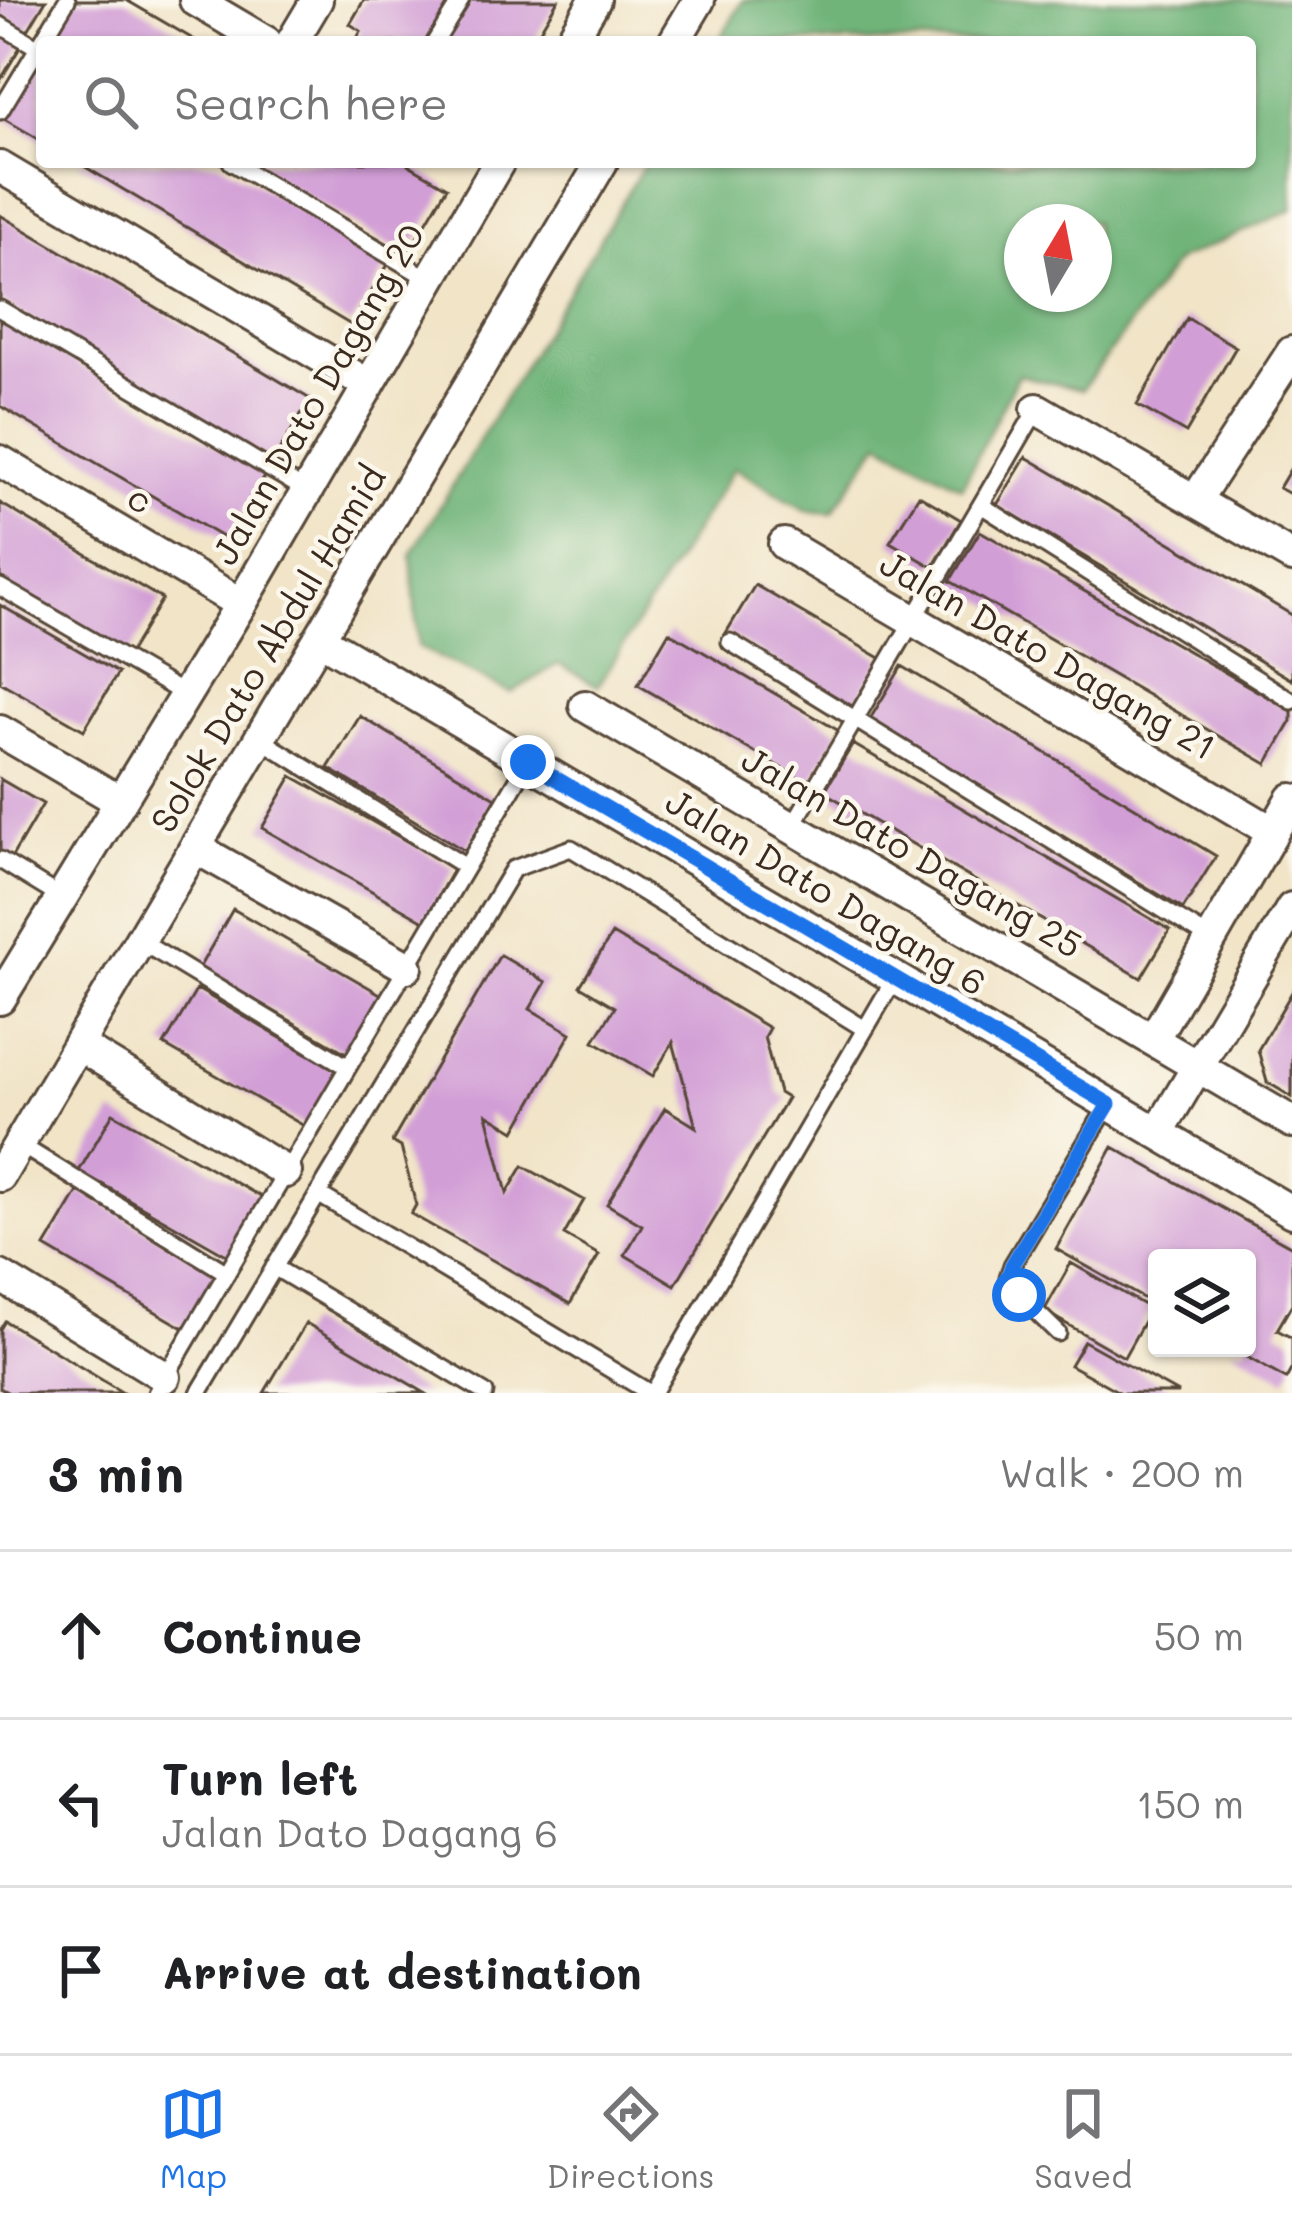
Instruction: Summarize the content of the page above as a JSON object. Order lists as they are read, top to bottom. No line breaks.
{"streets":{"street":["Jalan Dato Dagang 20","c","Solok Dato Abdul Hamid","Jalan Dato Dagang 21","Jalan Dato Dagang 25","Jalan Dato Dagang 6"]},"crossings":[["Jalan Dato Dagang 20","c"],["Solok Dato Abdul Hamid","Jalan Dato Dagang 6"]],"north":"top","page":{"search":"Search here","heading":["3 min","Walk · 200 m"],"list":[["Continue","50 m"],["Turn left","Jalan Dato Dagang 6","150 m"],"Arrive at destination"],"nav":["Map","Directions","Saved"]}}
